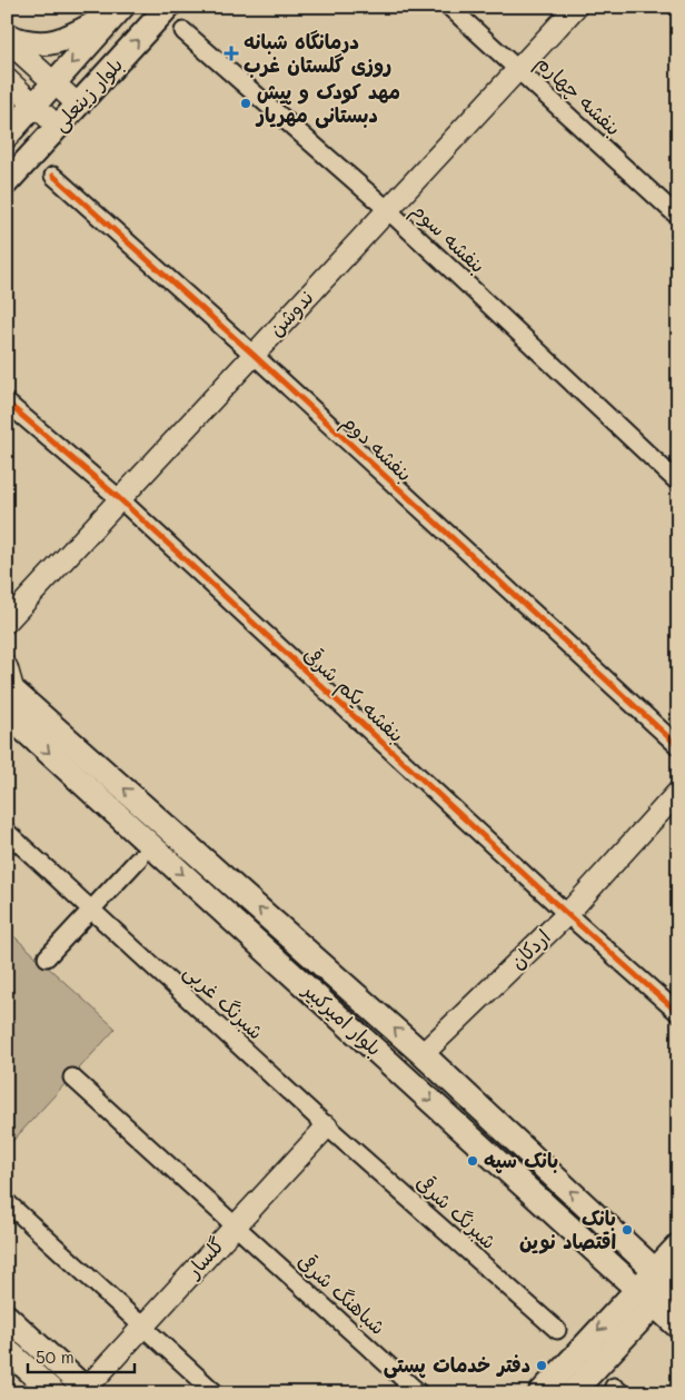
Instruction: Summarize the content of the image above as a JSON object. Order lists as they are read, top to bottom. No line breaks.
{"streets":{"main road":["بلوار زینعلی","بلوار امیرکبیر"],"street":["بنفشه چهارم","بنفشه سوم","ندوشن","بنفشه دوم","بنفشه یکم شرقی","اردکان","شبرنگ غربی","شبرنگ شرقی","گلسار","شباهنگ شرقی"]},"crossings":[["بنفشه چهارم","ندوشن"],["بنفشه سوم","ندوشن"],["ندوشن","بنفشه دوم"],["ندوشن","بنفشه یکم شرقی"],["بنفشه یکم شرقی","اردکان"],["اردکان","بلوار امیرکبیر"],["شبرنگ غربی","شبرنگ شرقی"],["شبرنگ غربی","گلسار"],["شبرنگ شرقی","گلسار"],["گلسار","شباهنگ شرقی"]],"places":{"health":["درمانگاه شبانه روزی گلستان غرب"],"other":["مهد کودک و پیش دبستانی مهریار","بانک سپه","بانک اقتصاد نوین","دفتر خدمات پستی"]},"scale_bar":"50 m"}
